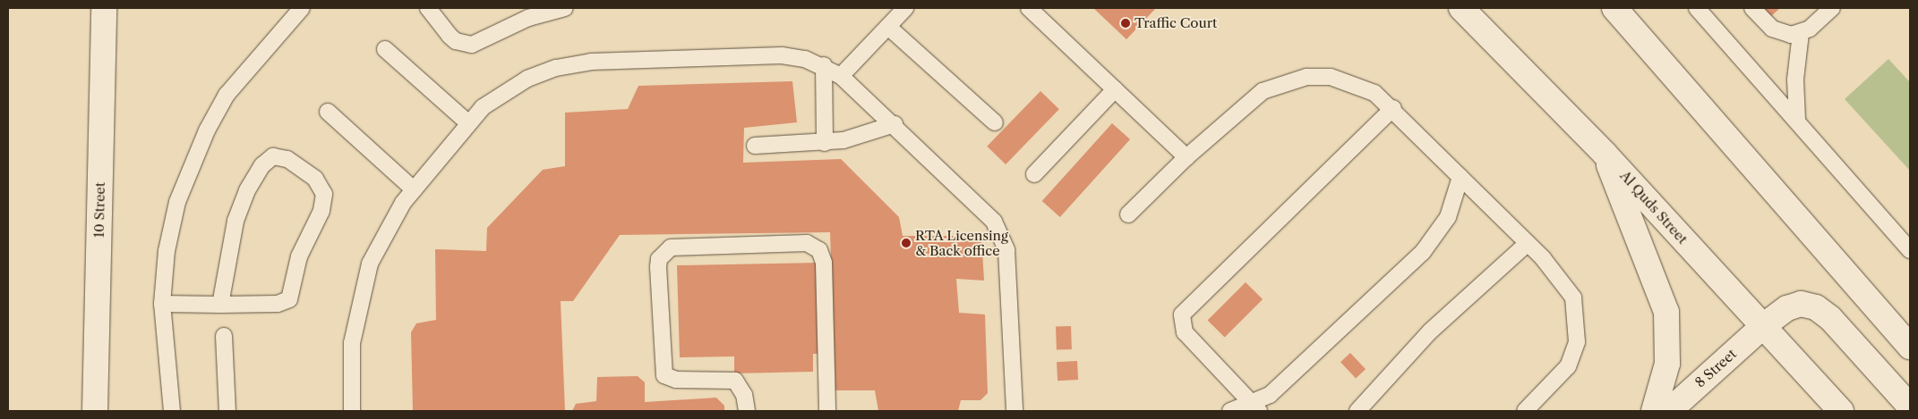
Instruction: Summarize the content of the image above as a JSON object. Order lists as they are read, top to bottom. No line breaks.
{"streets":{"main road":["Al Quds Street","10 Street","8 Street"]},"crossings":[["Al Quds Street","8 Street"]],"places":["Traffic Court","RTA Licensing & Back office"]}
